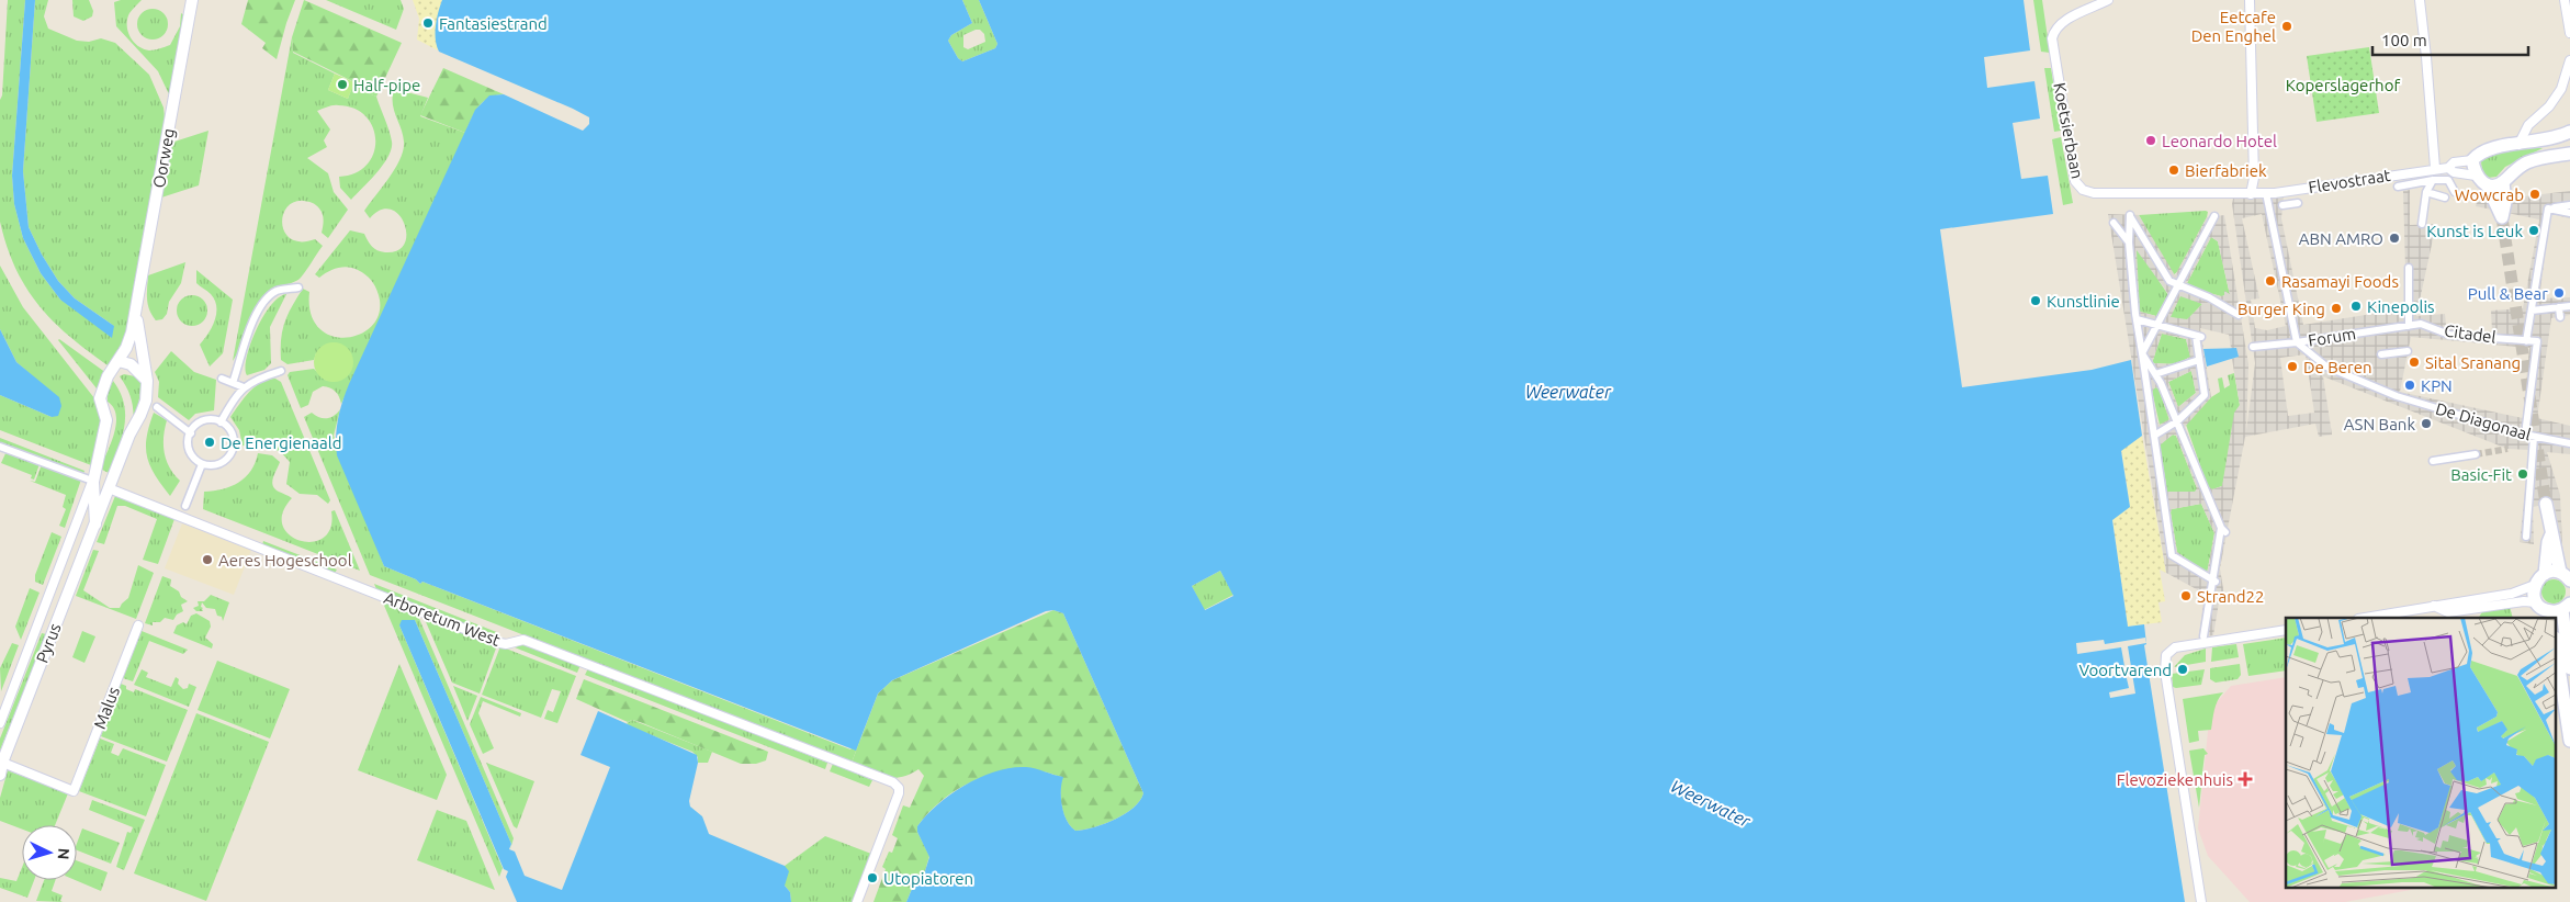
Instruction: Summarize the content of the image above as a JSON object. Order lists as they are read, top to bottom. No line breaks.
{"streets":{"street":["Koetsierbaan","Oorweg","Flevostraat","Citadel","Forum","De Diagonaal","Arboretum West","Pyrus","Malus"]},"crossings":[["Koetsierbaan","Flevostraat"],["Oorweg","Arboretum West"],["Oorweg","Pyrus"],["Citadel","Forum"],["Forum","De Diagonaal"],["Arboretum West","Pyrus"],["Pyrus","Malus"]],"water":["Weerwater"],"parks":["Koperslagerhof"],"places":{"other":["Fantasiestrand","Eetcafe Den Enghel","Half-pipe","Leonardo Hotel","Bierfabriek","Wowcrab","Kunst is Leuk","ABN AMRO","Rasamayi Foods","Pull & Bear","Kunstlinie","Kinepolis","Burger King","Sital Sranang","De Beren","KPN","ASN Bank","De Energienaald","Basic-Fit","Aeres Hogeschool","Strand22","Voortvarend","Utopiatoren"],"health":["Flevoziekenhuis"]},"scale_bar":"100 m","north":"right"}
